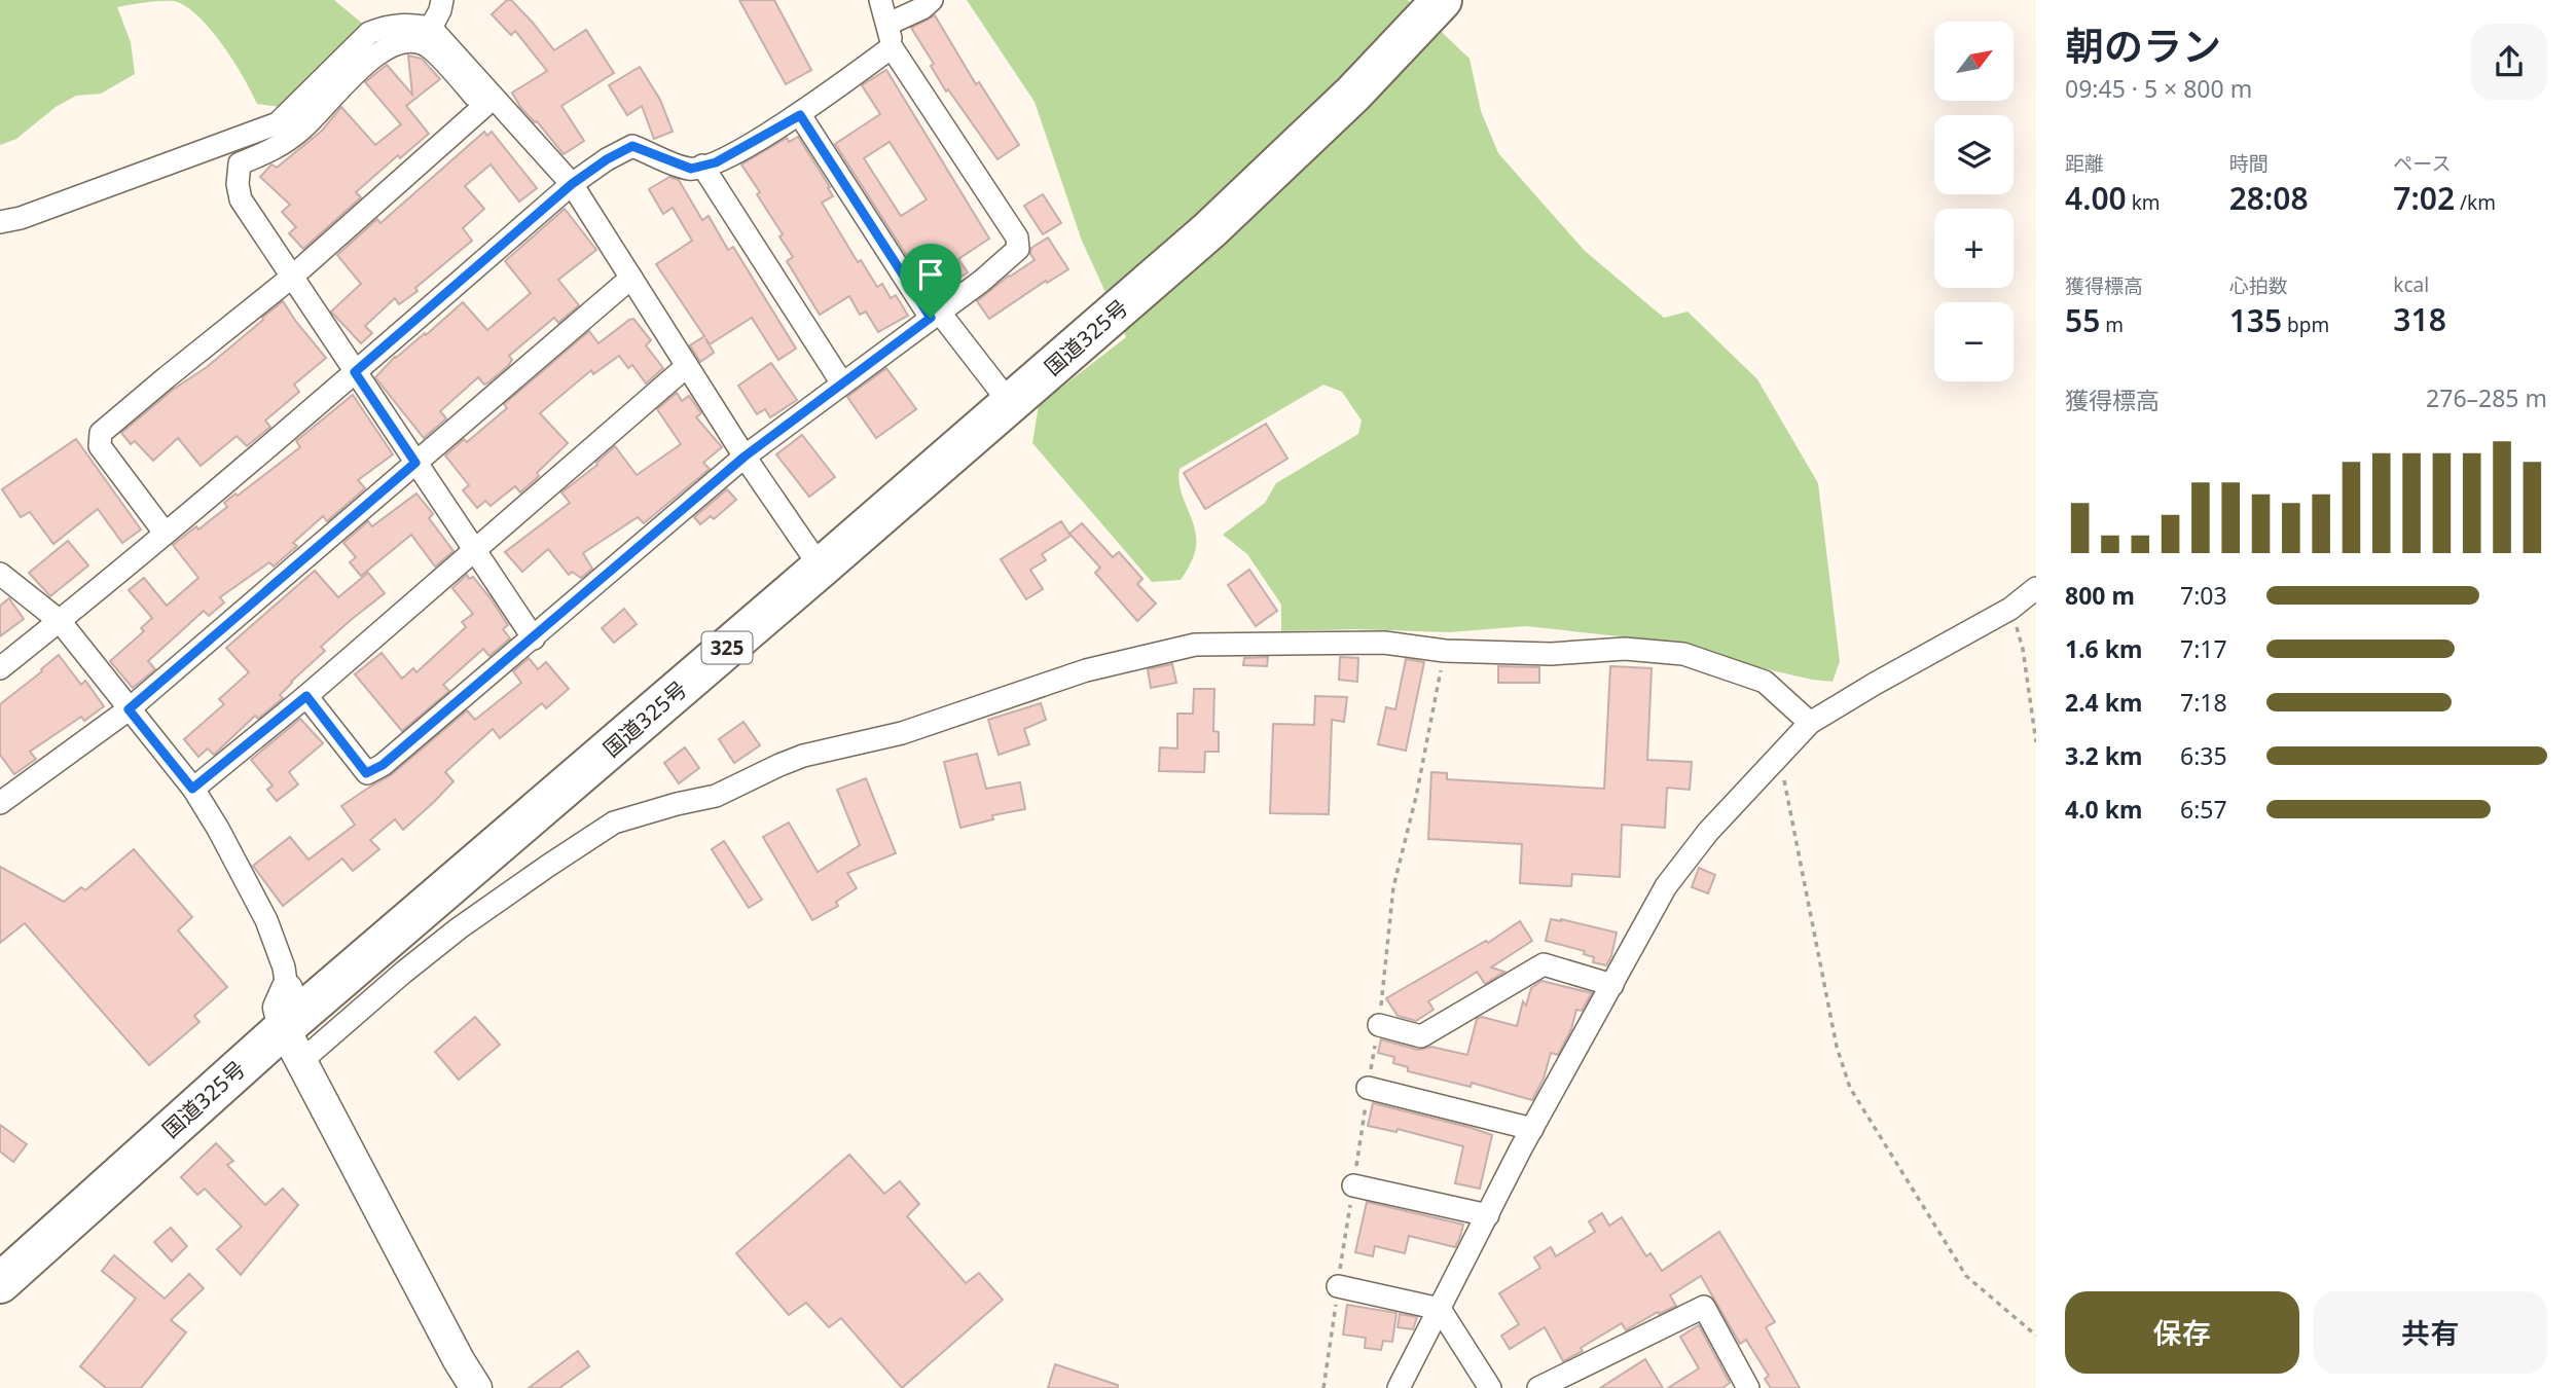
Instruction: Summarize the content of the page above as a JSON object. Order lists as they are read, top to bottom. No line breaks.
{"streets":{"highway":["国道325号","325"]},"north":"top right","page":{"heading":["朝のラン","09:45 · 5 × 800 m"],"map_buttons":["+","−"],"stats":[["距離","4.00 km"],["時間","28:08"],["ペース","7:02 /km"],["獲得標高","55 m"],["心拍数","135 bpm"],["kcal","318"]],"chart":["獲得標高","276–285 m"],"list":[{"name":"800 m","note":"7:03"},{"name":"1.6 km","note":"7:17"},{"name":"2.4 km","note":"7:18"},{"name":"3.2 km","note":"6:35"},{"name":"4.0 km","note":"6:57"}],"buttons":["保存","共有"]}}
